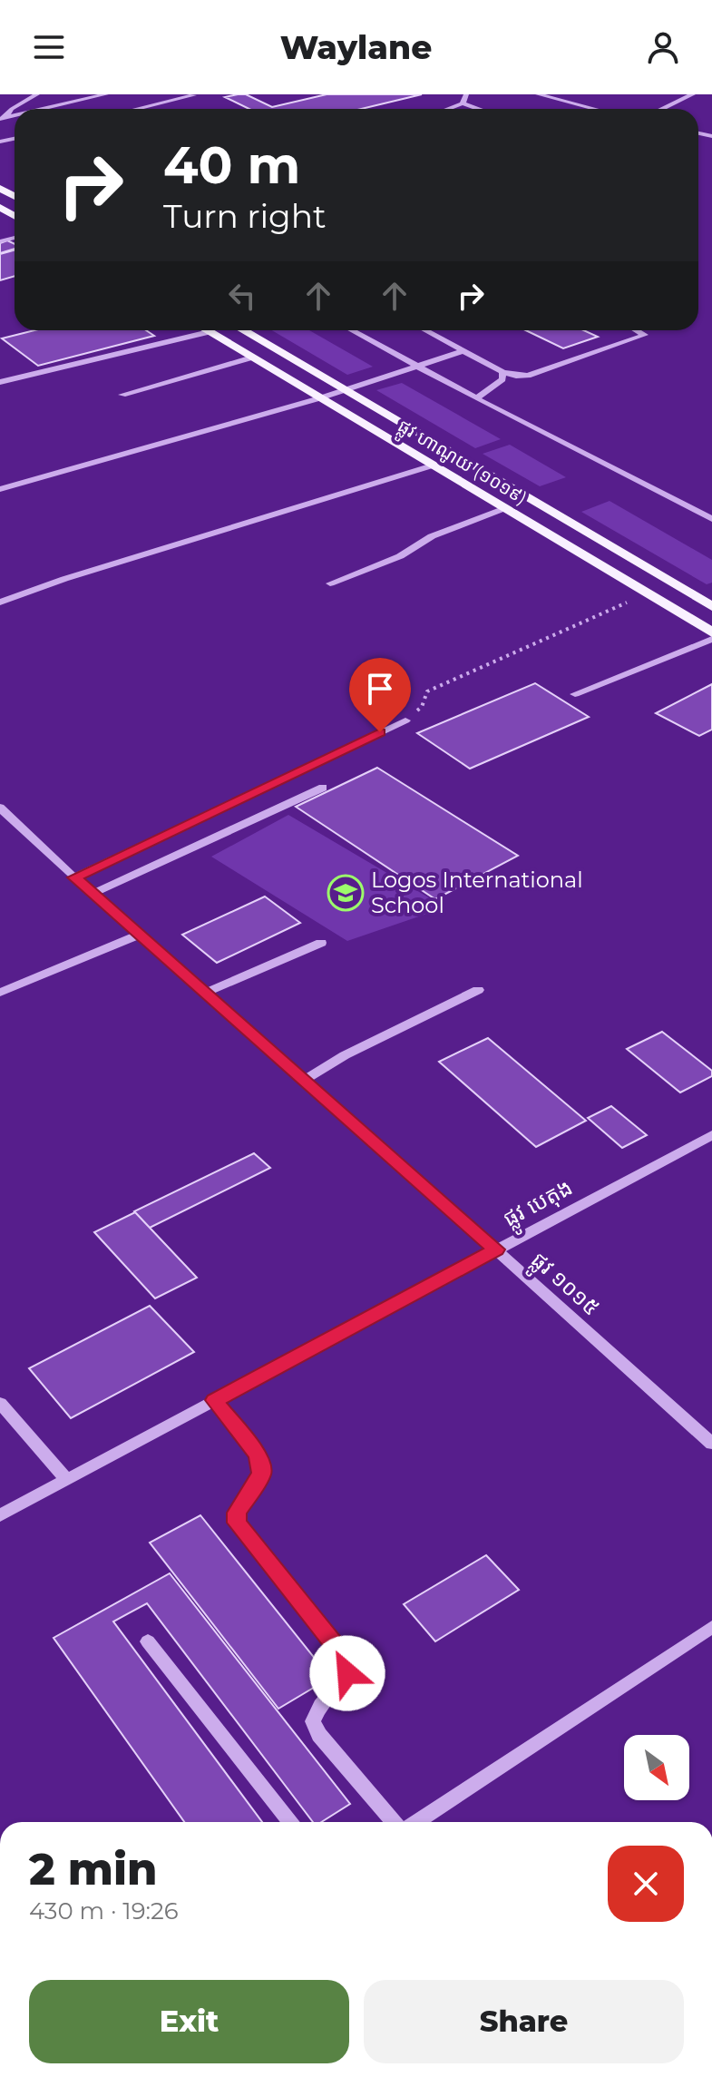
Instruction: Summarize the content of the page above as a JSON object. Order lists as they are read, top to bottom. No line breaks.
{"streets":{"main road":["ផ្លូវ ហាណូយ (១០១៩)"],"street":["ផ្លូវ បេតុង","ផ្លូវ ១០១៥"]},"crossings":[["ផ្លូវ បេតុង","ផ្លូវ ១០១៥"]],"places":{"school or university":["Logos International School"]},"north":"bottom right","page":{"header":"Waylane","turn":["40 m","Turn right"],"heading":["2 min","430 m · 19:26"],"buttons":["Exit","Share"]}}
